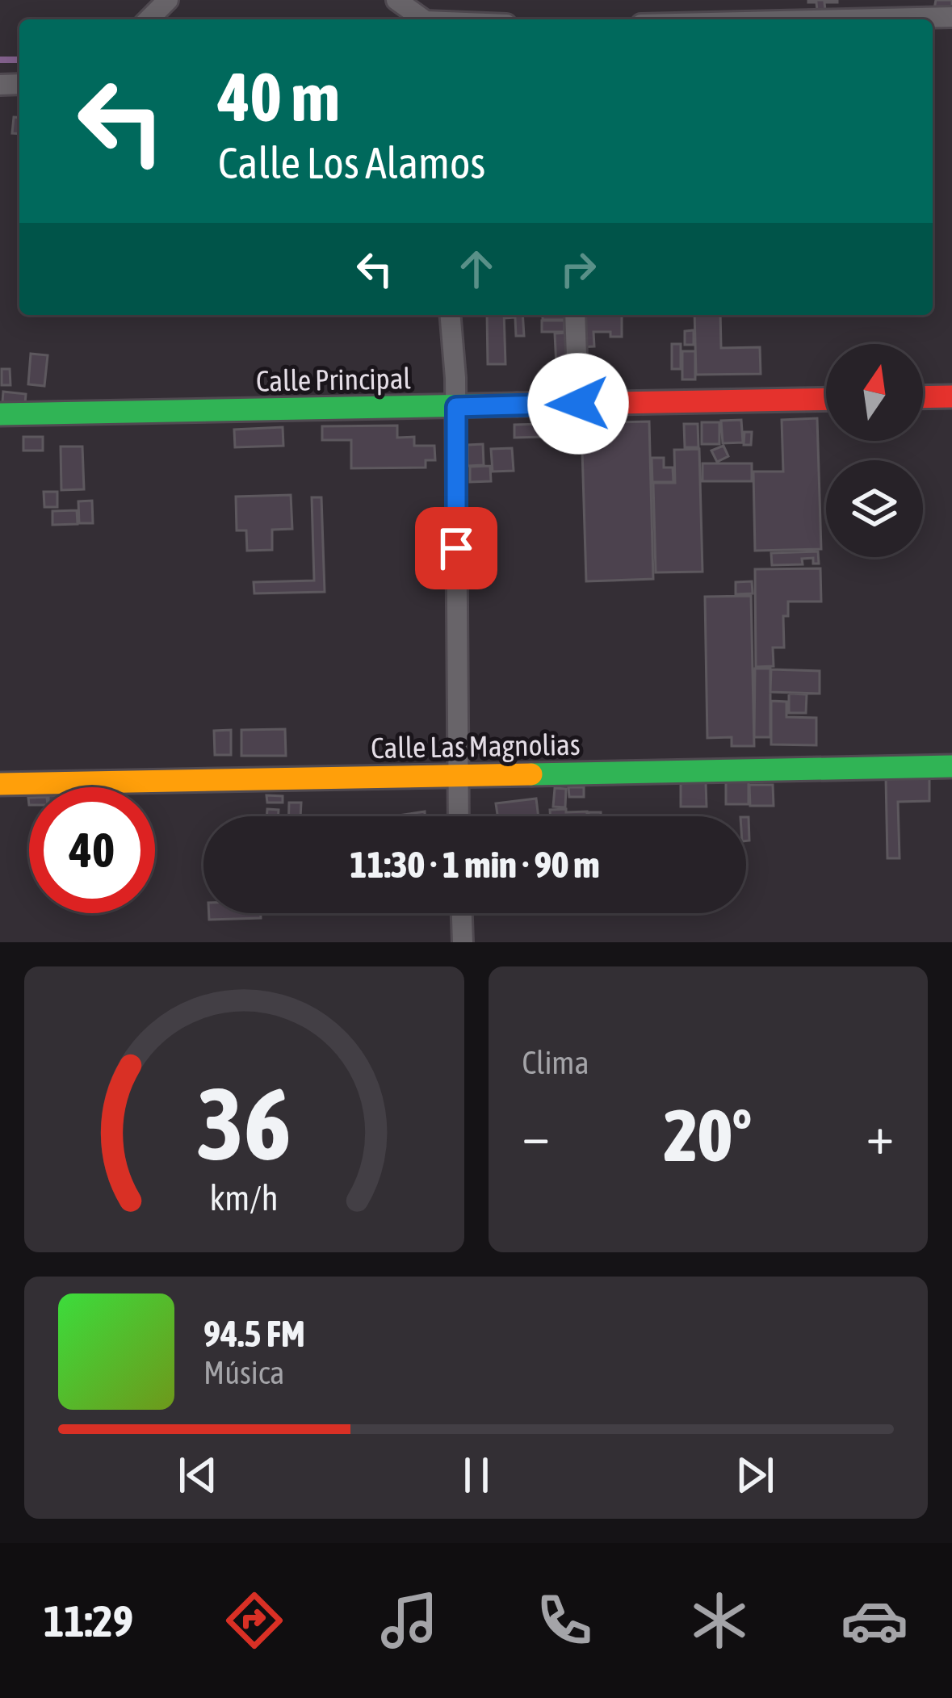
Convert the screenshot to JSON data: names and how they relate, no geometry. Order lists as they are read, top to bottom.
{
  "streets": {
    "street": ["Calle Principal", "Calle Las Magnolias"]
  },
  "north": "top",
  "page": {
    "turn": ["40 m", "Calle Los Alamos"],
    "limit": "40",
    "trip": "11:30 · 1 min · 90 m",
    "tile": "Clima",
    "heat": ["−", "20°", "+"],
    "song": ["94.5 FM", "Música"],
    "tabs": "11:29",
    "gauge": ["36", "km/h"]
  }
}
